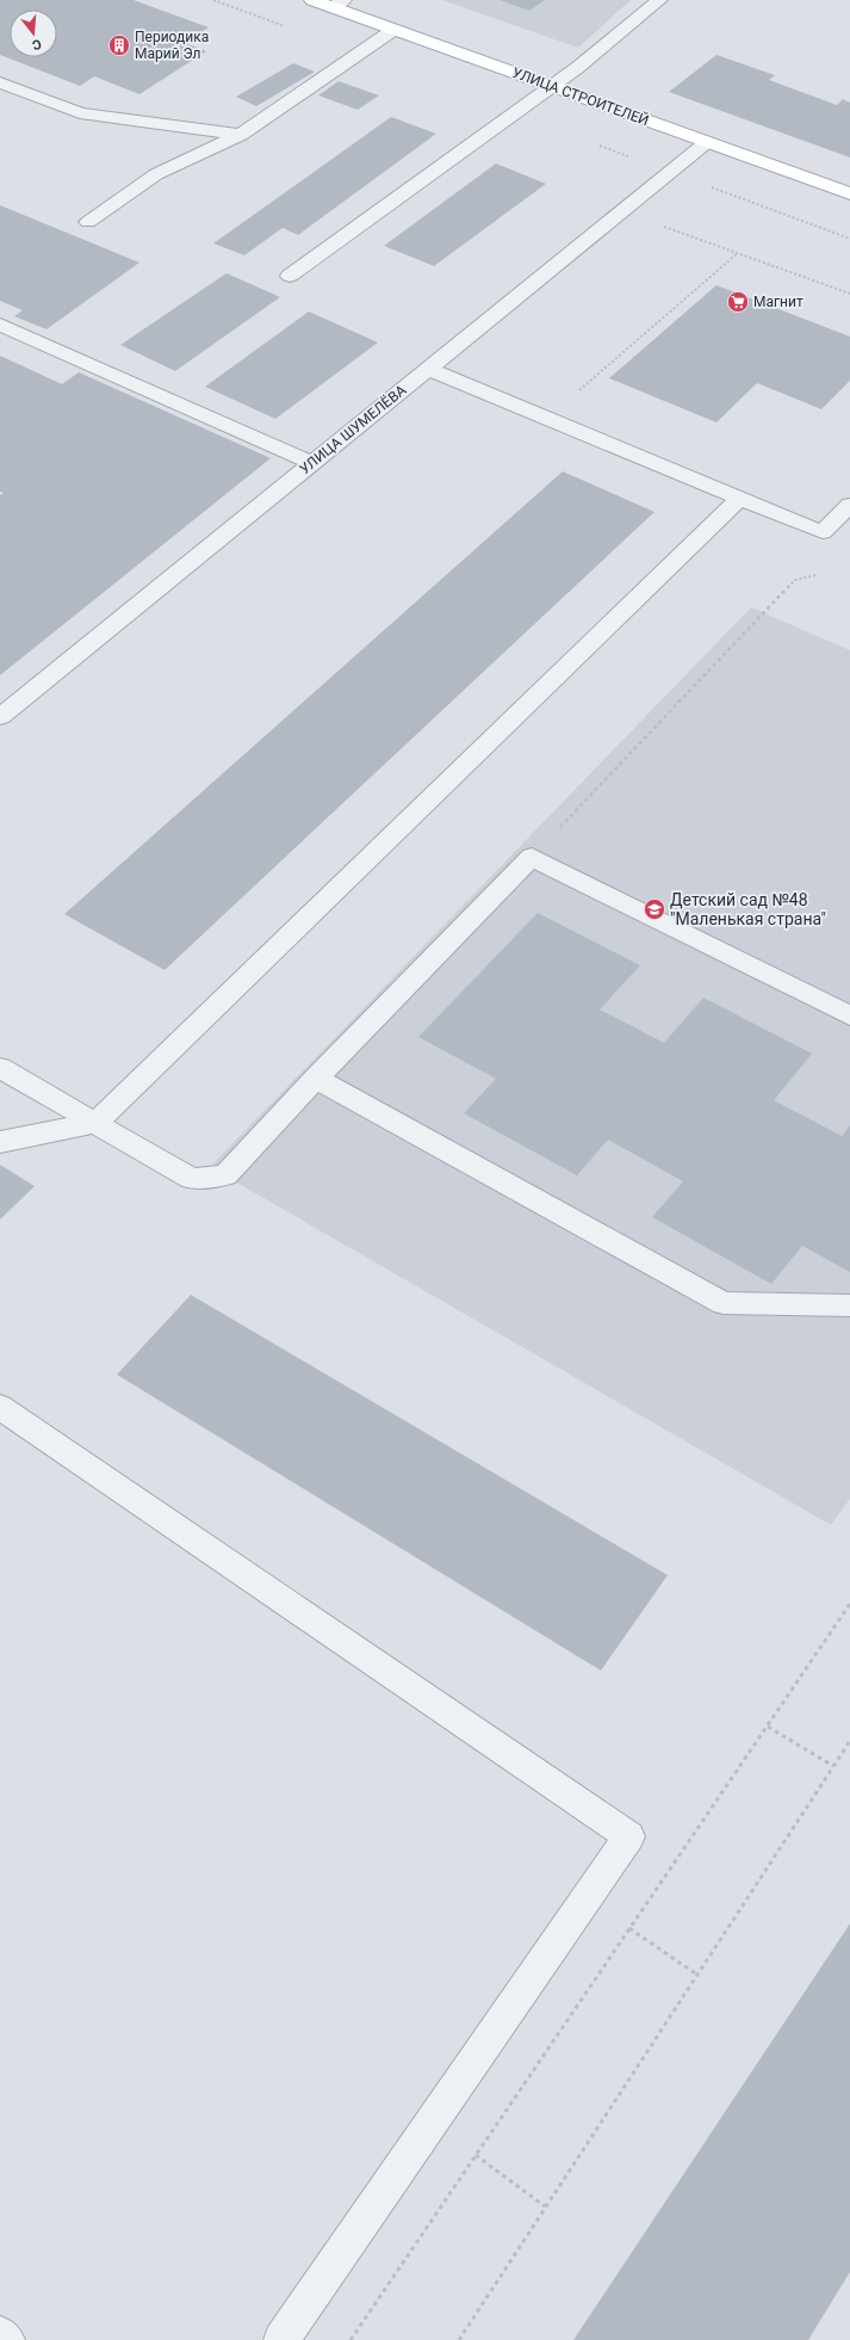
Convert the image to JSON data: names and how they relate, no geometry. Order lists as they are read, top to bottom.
{
  "streets": {
    "main road": ["УЛИЦА СТРОИТЕЛЕЙ"],
    "street": ["УЛИЦА ШУМЕЛЁВА"]
  },
  "crossings": [
    ["УЛИЦА СТРОИТЕЛЕЙ", "УЛИЦА ШУМЕЛЁВА"]
  ],
  "places": {
    "building": ["Периодика Марий Эл"],
    "supermarket": ["Магнит"],
    "school or university": ["Детский сад №48 \"Маленькая страна\""]
  },
  "north": "bottom"
}
